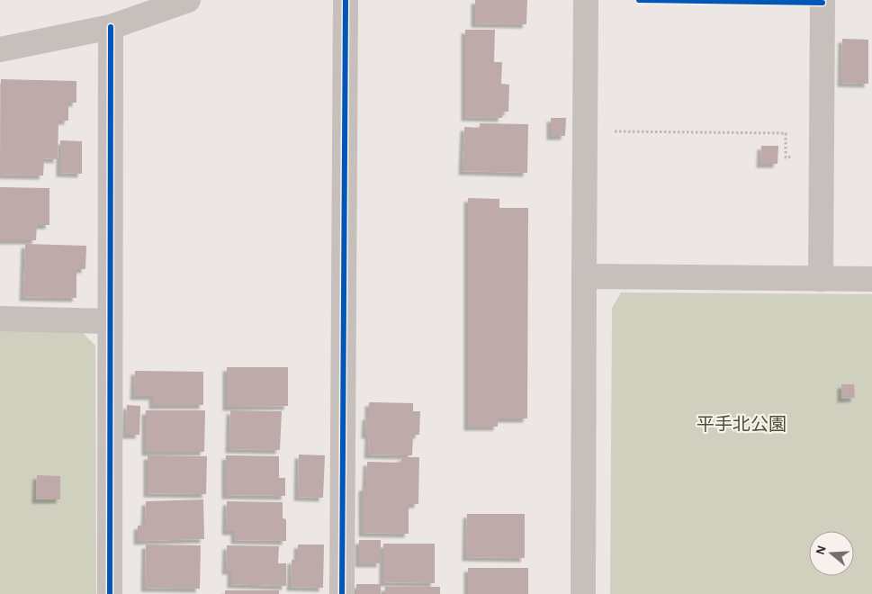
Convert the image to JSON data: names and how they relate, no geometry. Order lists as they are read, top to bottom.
{
  "parks": ["平手北公園"],
  "north": "left"
}
